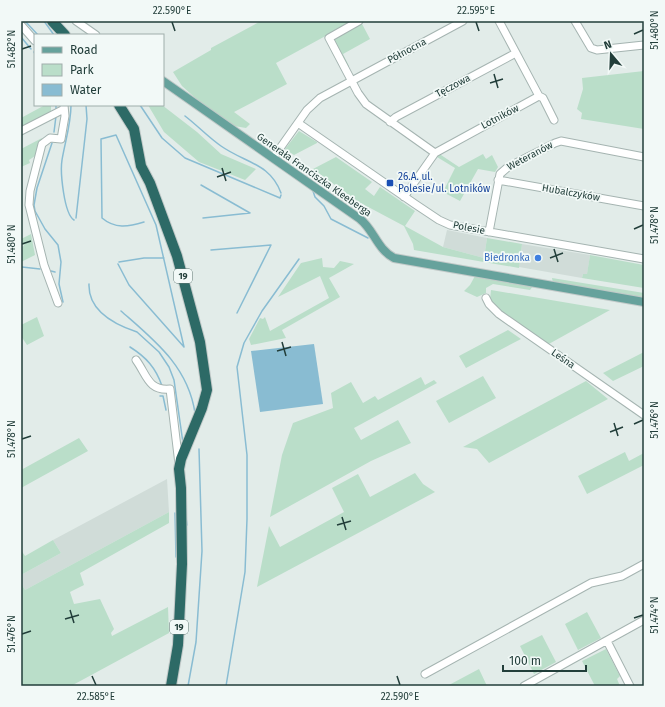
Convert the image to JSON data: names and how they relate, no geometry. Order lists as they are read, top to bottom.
{
  "streets": {
    "highway": ["19"],
    "main road": ["Generała Franciszka Kleeberga"],
    "street": [
      "Północna",
      "Tęczowa",
      "Lotników",
      "Weteranów",
      "Hubalczyków",
      "Polesie",
      "Leśna"
    ]
  },
  "crossings": [
    ["Północna", "Generała Franciszka Kleeberga"],
    ["Północna", "Polesie"],
    ["Lotników", "Polesie"],
    ["Weteranów", "Hubalczyków"],
    ["Weteranów", "Polesie"]
  ],
  "places": {
    "transit": ["26.A. ul. Polesie/ul. Lotników"],
    "other": ["Biedronka"]
  },
  "legend": ["Road", "Park", "Water"],
  "scale_bar": "100 m",
  "north": "top",
  "coordinates": [
    "22.590°E",
    "22.595°E",
    "51.480°N",
    "51.482°N",
    "51.478°N",
    "51.476°N",
    "51.474°N",
    "22.585°E"
  ]
}
